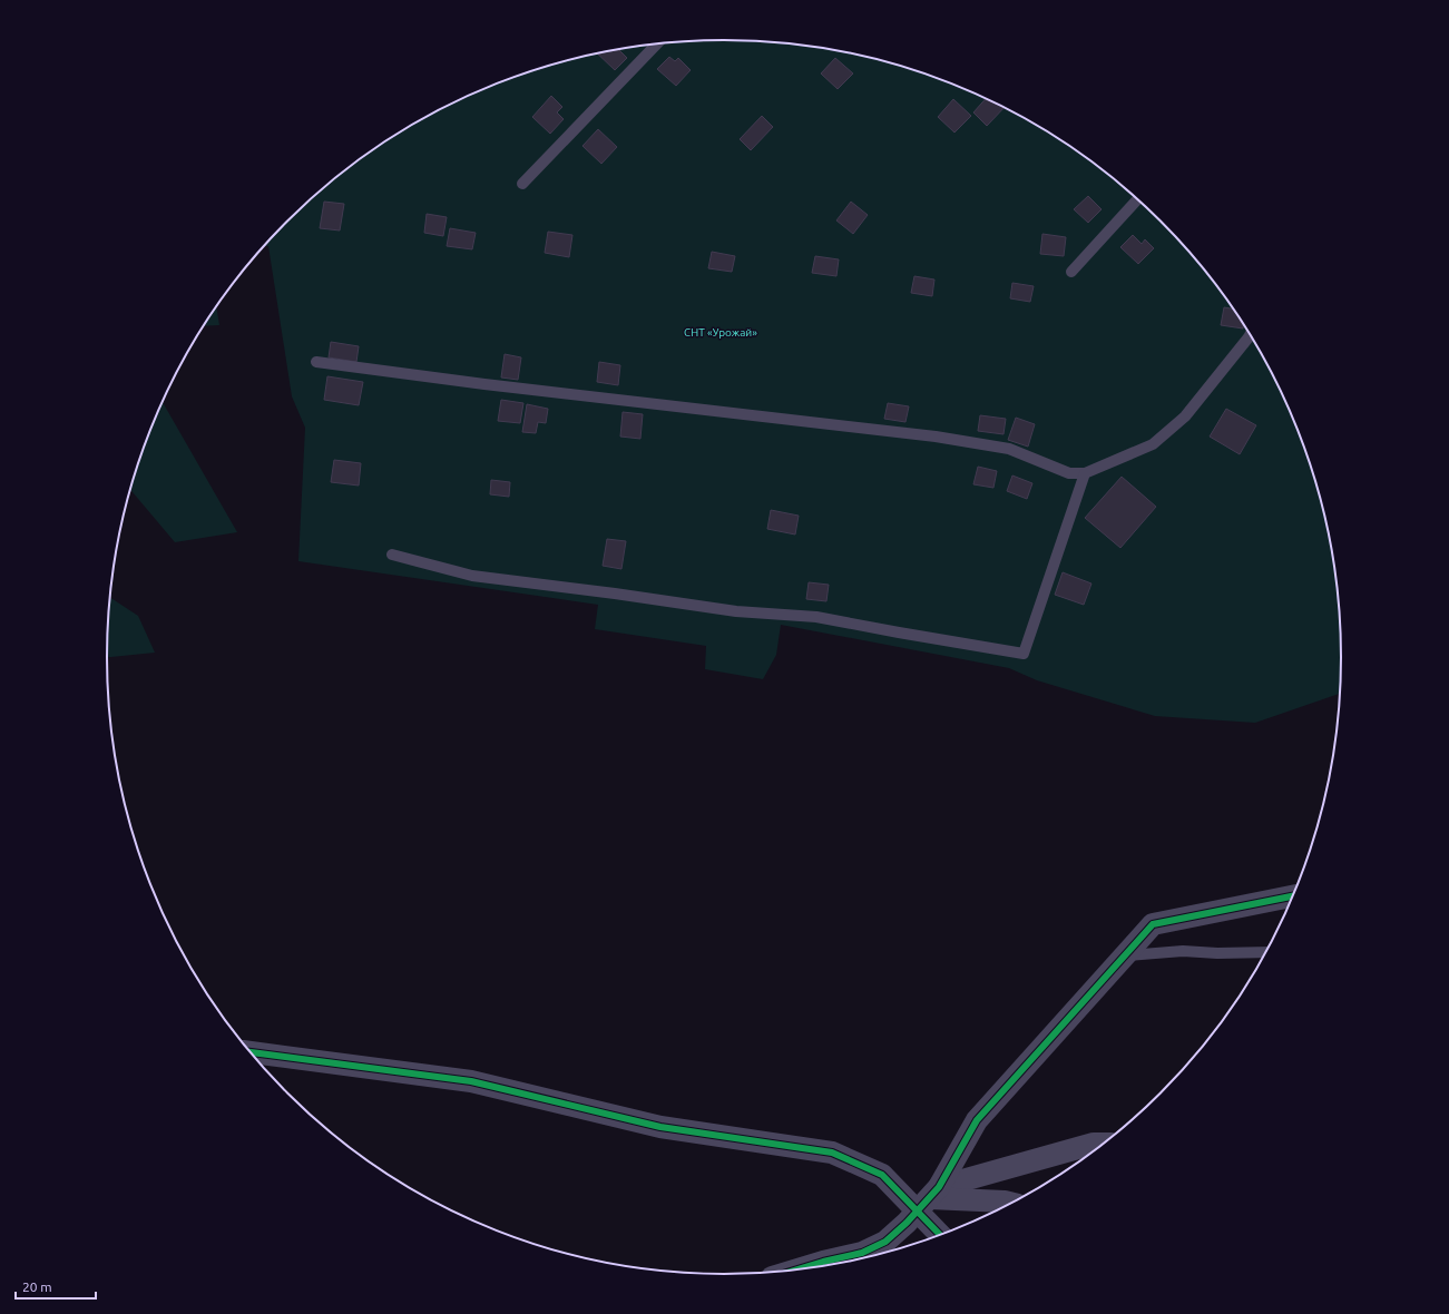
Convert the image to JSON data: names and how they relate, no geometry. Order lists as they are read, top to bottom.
{
  "parks": ["СНТ «Урожай»"],
  "scale_bar": "20 m"
}
